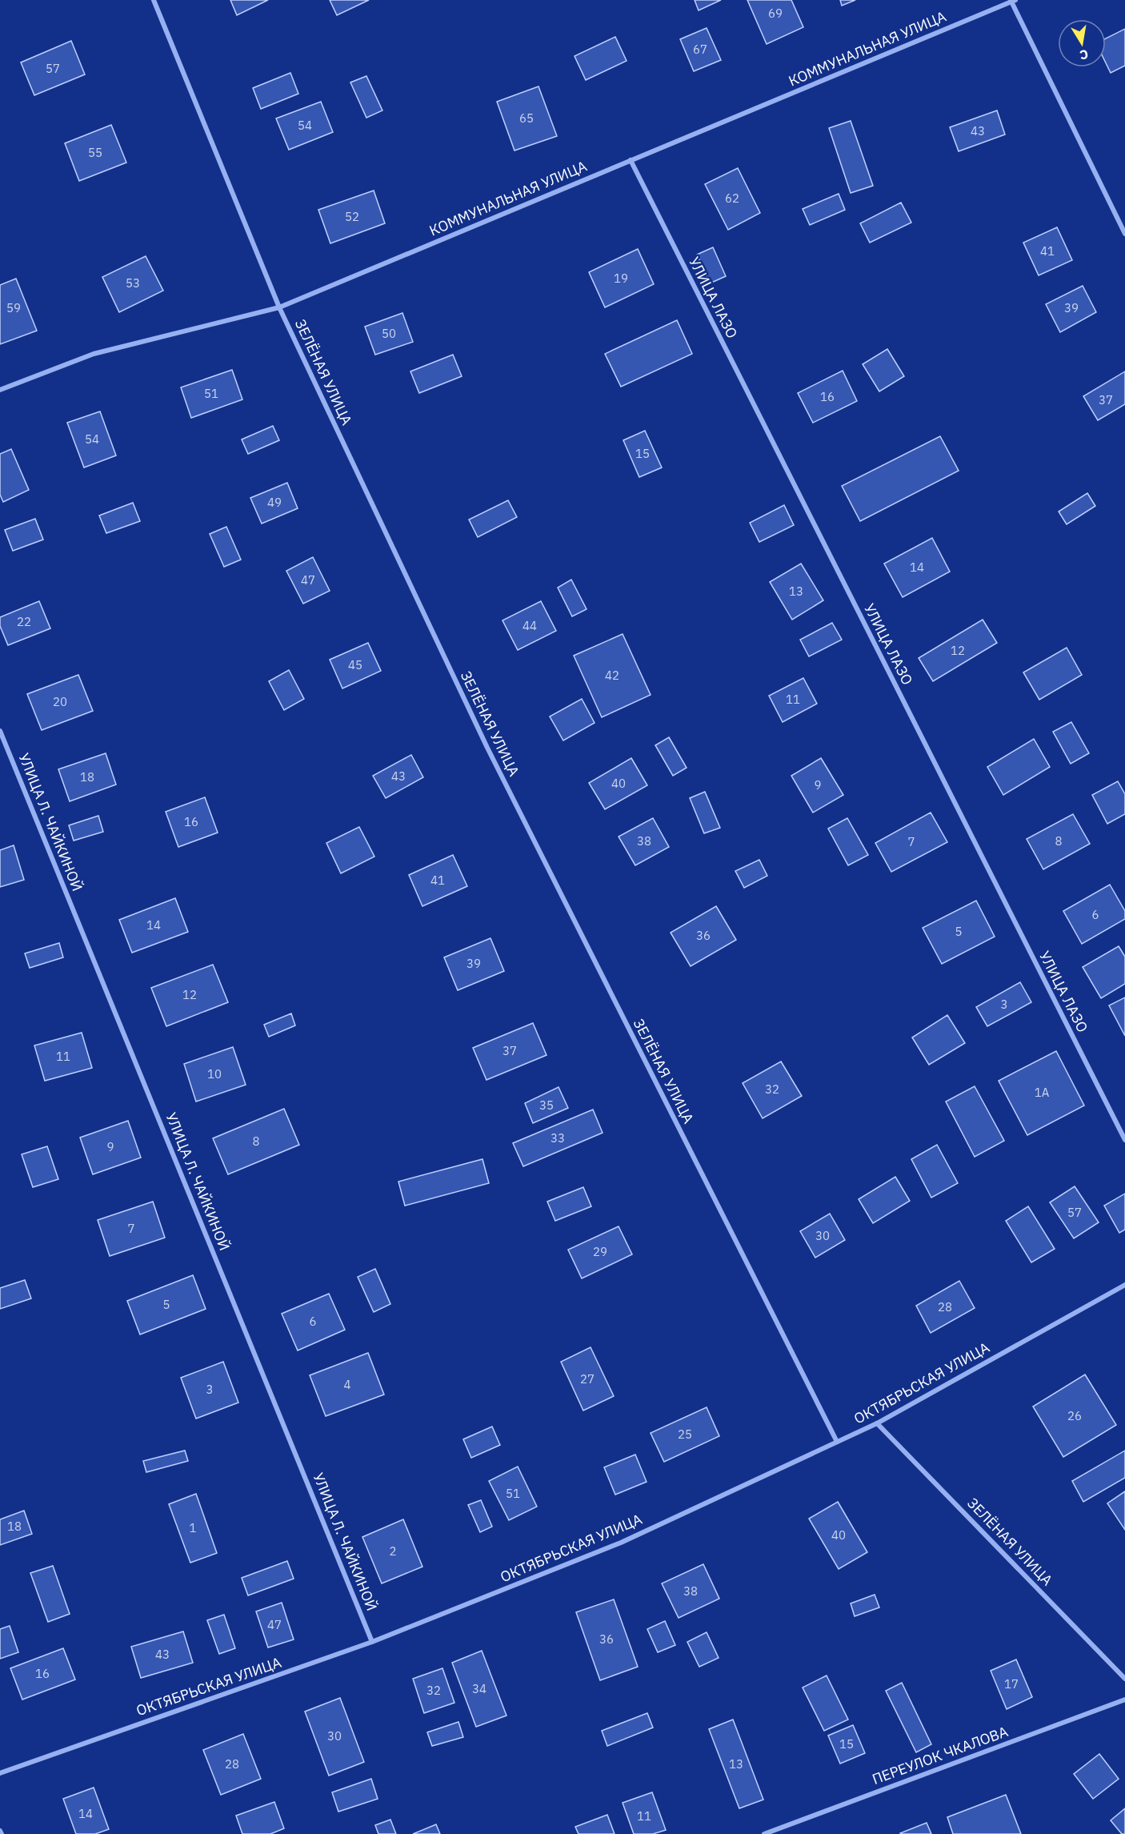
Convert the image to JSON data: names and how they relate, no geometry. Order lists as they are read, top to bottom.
{
  "streets": {
    "street": [
      "КОММУНАЛЬНАЯ УЛИЦА",
      "УЛИЦА ЛАЗО",
      "ЗЕЛЁНАЯ УЛИЦА",
      "УЛИЦА Л. ЧАЙКИНОЙ",
      "ОКТЯБРЬСКАЯ УЛИЦА",
      "ПЕРЕУЛОК ЧКАЛОВА"
    ]
  },
  "crossings": [
    ["КОММУНАЛЬНАЯ УЛИЦА", "УЛИЦА ЛАЗО"],
    ["КОММУНАЛЬНАЯ УЛИЦА", "ЗЕЛЁНАЯ УЛИЦА"],
    ["ЗЕЛЁНАЯ УЛИЦА", "ОКТЯБРЬСКАЯ УЛИЦА"],
    ["УЛИЦА Л. ЧАЙКИНОЙ", "ОКТЯБРЬСКАЯ УЛИЦА"]
  ],
  "house_numbers": [
    "69",
    "67",
    "57",
    "65",
    "54",
    "43",
    "55",
    "62",
    "52",
    "41",
    "19",
    "53",
    "59",
    "39",
    "50",
    "51",
    "16",
    "37",
    "54",
    "15",
    "49",
    "14",
    "47",
    "13",
    "22",
    "44",
    "12",
    "45",
    "42",
    "11",
    "20",
    "43",
    "18",
    "40",
    "9",
    "16",
    "38",
    "8",
    "7",
    "41",
    "6",
    "14",
    "5",
    "36",
    "39",
    "12",
    "3",
    "37",
    "11",
    "10",
    "32",
    "1А",
    "35",
    "33",
    "8",
    "9",
    "57",
    "7",
    "30",
    "29",
    "5",
    "28",
    "6",
    "27",
    "4",
    "3",
    "26",
    "25",
    "51",
    "18",
    "1",
    "40",
    "2",
    "38",
    "47",
    "36",
    "43",
    "16",
    "17",
    "34",
    "32",
    "30",
    "15",
    "28",
    "13",
    "14",
    "11"
  ],
  "north": "bottom"
}
